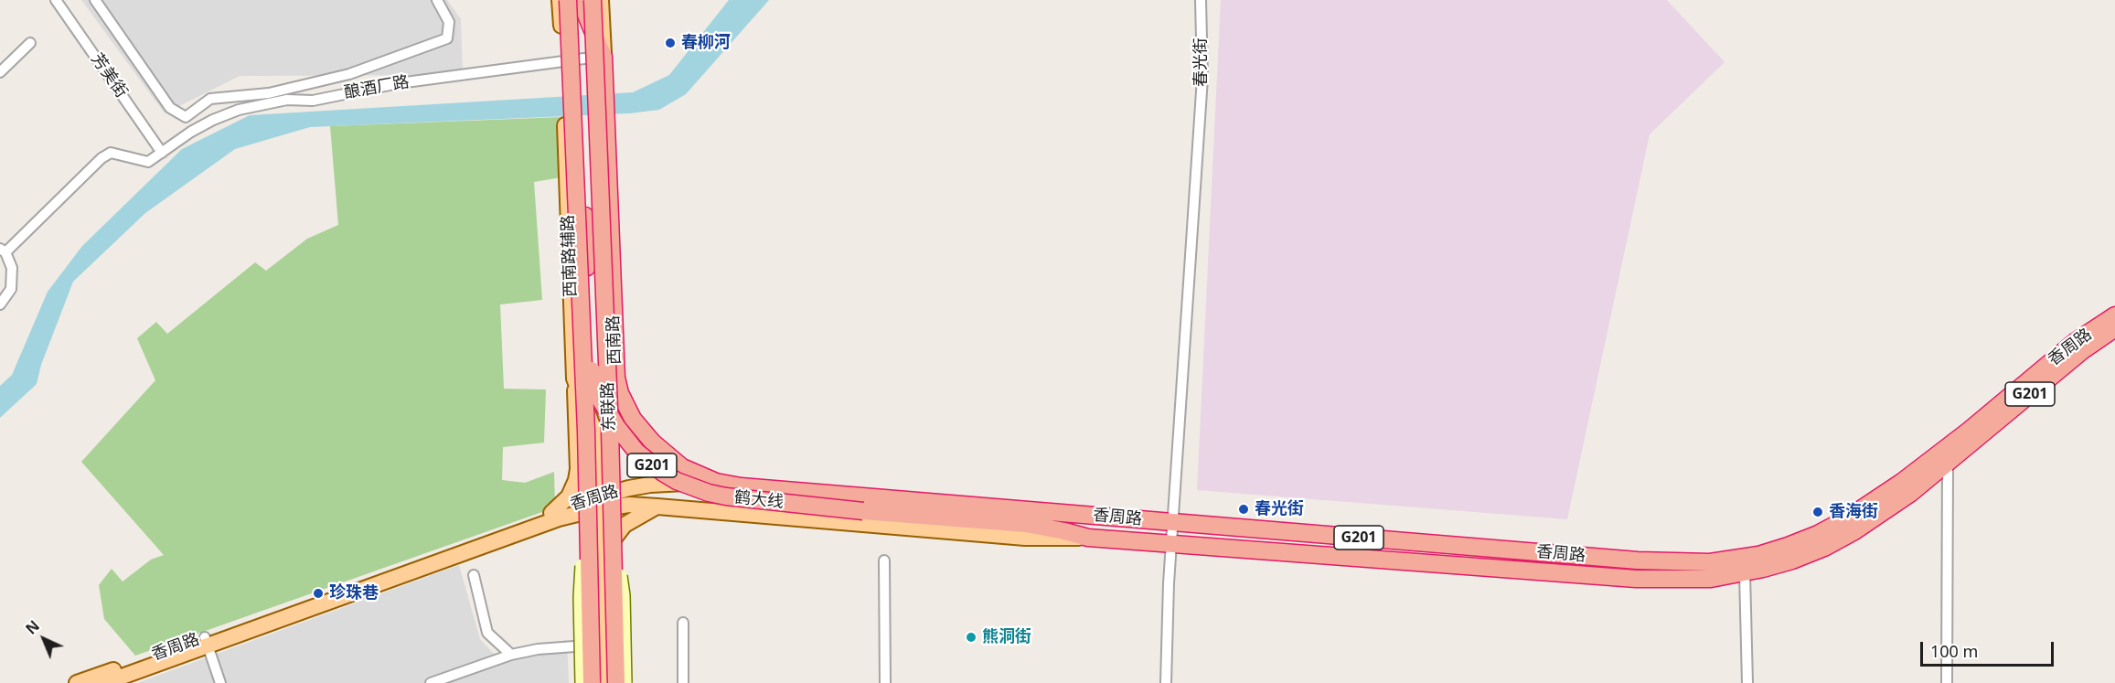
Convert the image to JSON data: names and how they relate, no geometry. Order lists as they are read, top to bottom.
{
  "streets": {
    "highway": [
      "西南路",
      "香周路",
      "G201",
      "东联路",
      "鹤大线"
    ],
    "main road": ["西南路辅路"],
    "street": ["春光街", "芳美街", "酿酒厂路"]
  },
  "crossings": [
    ["春光街", "香周路"],
    ["芳美街", "酿酒厂路"],
    ["酿酒厂路", "西南路"],
    ["酿酒厂路", "G201"],
    ["西南路辅路", "西南路"],
    ["西南路辅路", "香周路"],
    ["西南路辅路", "G201"],
    ["西南路辅路", "东联路"],
    ["西南路辅路", "鹤大线"],
    ["西南路", "鹤大线"],
    ["香周路", "东联路"],
    ["香周路", "鹤大线"],
    ["G201", "鹤大线"]
  ],
  "places": [
    "春柳河",
    "春光街",
    "香海街",
    "珍珠巷",
    "熊洞街"
  ],
  "scale_bar": "100 m",
  "north": "top left"
}
